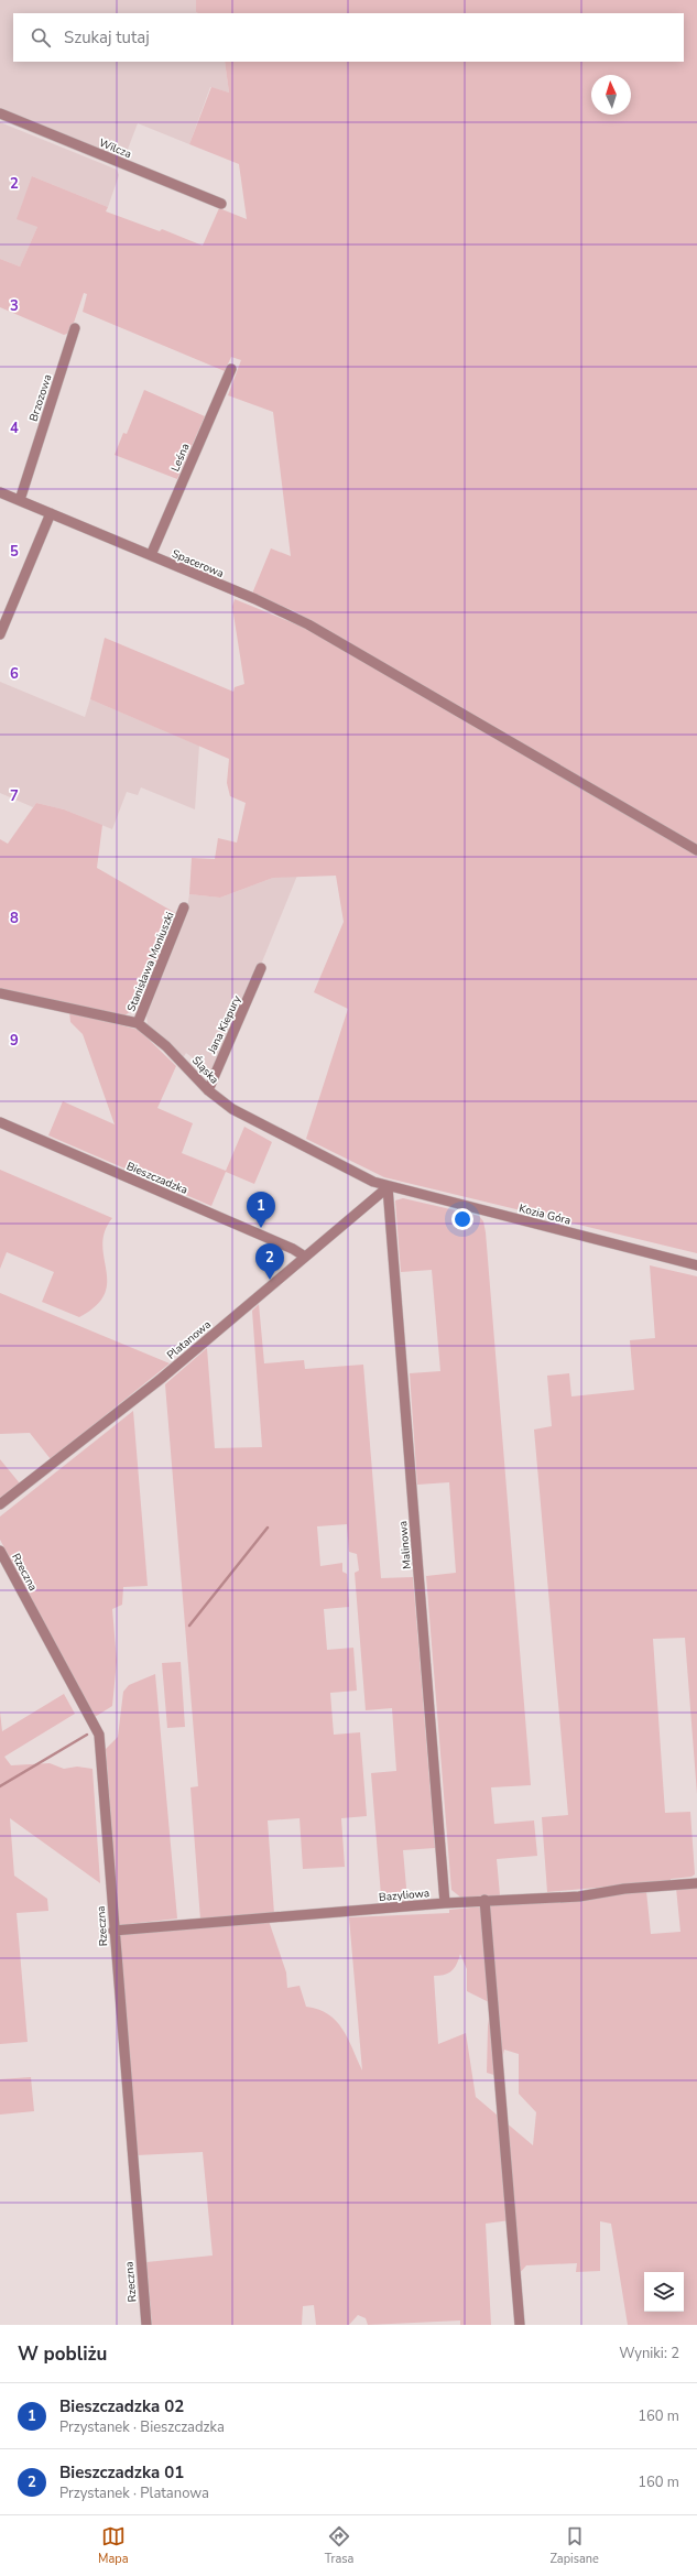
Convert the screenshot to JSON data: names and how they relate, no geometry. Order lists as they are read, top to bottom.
{
  "streets": {
    "street": [
      "Wilcza",
      "Brzozowa",
      "Leśna",
      "Spacerowa",
      "Stanisława Moniuszki",
      "Jana Kiepury",
      "Śląska",
      "Bieszczadzka",
      "Kozia Góra",
      "Platanowa",
      "Malinowa",
      "Rzeczna",
      "Bazyliowa"
    ]
  },
  "crossings": [
    ["Brzozowa", "Spacerowa"],
    ["Leśna", "Spacerowa"],
    ["Stanisława Moniuszki", "Śląska"],
    ["Jana Kiepury", "Śląska"],
    ["Śląska", "Kozia Góra"],
    ["Śląska", "Platanowa"],
    ["Śląska", "Malinowa"],
    ["Bieszczadzka", "Platanowa"],
    ["Kozia Góra", "Platanowa"],
    ["Kozia Góra", "Malinowa"],
    ["Platanowa", "Malinowa"],
    ["Malinowa", "Bazyliowa"],
    ["Rzeczna", "Bazyliowa"]
  ],
  "north": "top",
  "page": {
    "search": "Szukaj tutaj",
    "pins": ["1", "2"],
    "heading": ["W pobliżu", "Wyniki: 2"],
    "list": [
      {
        "mark": "1",
        "name": "Bieszczadzka 02",
        "note": "Przystanek · Bieszczadzka",
        "value": "160 m"
      },
      {
        "mark": "2",
        "name": "Bieszczadzka 01",
        "note": "Przystanek · Platanowa",
        "value": "160 m"
      }
    ],
    "nav": ["Mapa", "Trasa", "Zapisane"]
  },
  "grid": {
    "rows": [
      "2",
      "3",
      "4",
      "5",
      "6",
      "7",
      "8",
      "9"
    ]
  }
}
